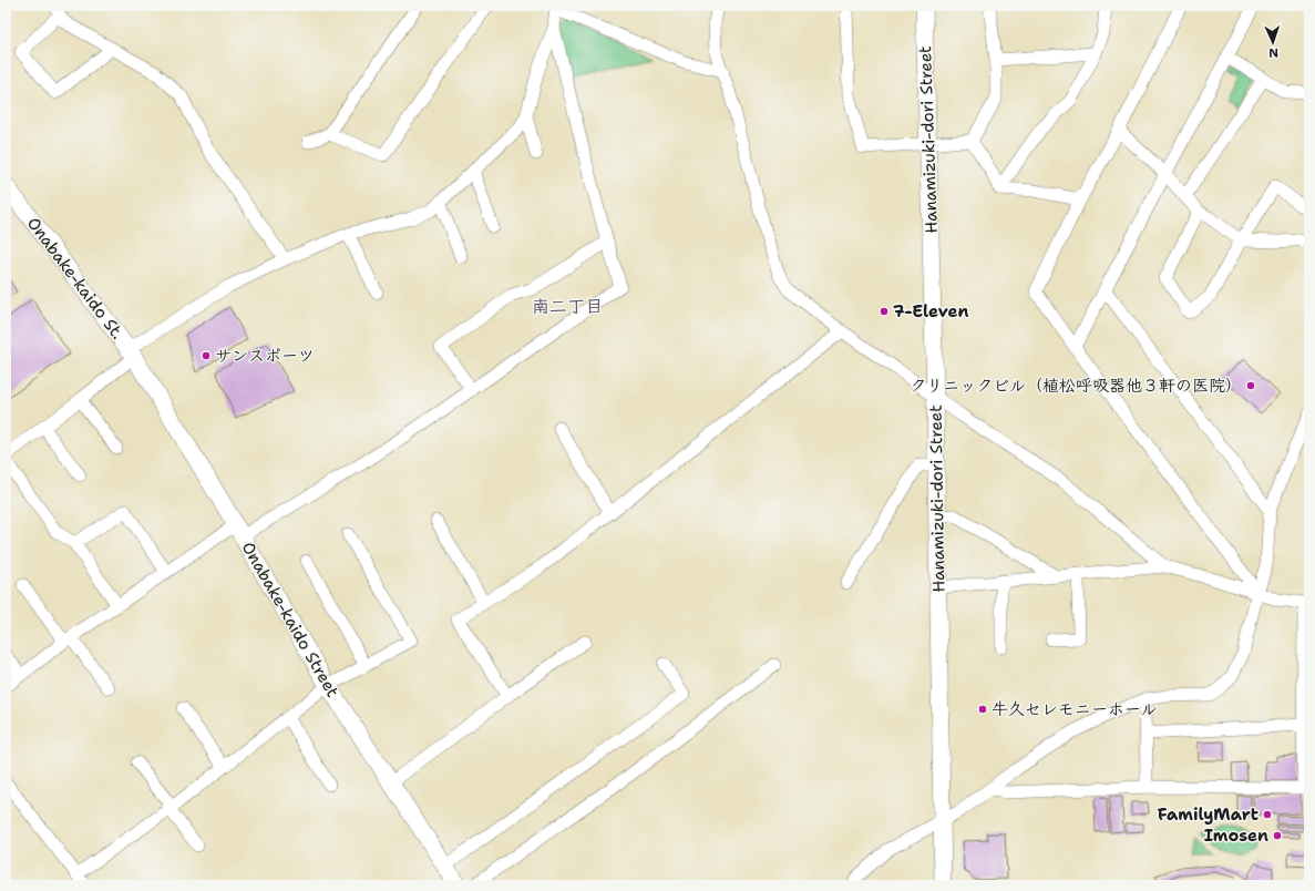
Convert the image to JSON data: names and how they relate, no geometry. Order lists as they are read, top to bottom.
{
  "streets": {
    "street": ["Hanamizuki-dori Street", "Onabake-kaido St.", "Onabake-kaido Street"]
  },
  "crossings": [
    ["Onabake-kaido St.", "Onabake-kaido Street"]
  ],
  "districts": ["南二丁目"],
  "places": [
    "7-Eleven",
    "サンスポーツ",
    "クリニックビル（植松呼吸器他３軒の医院）",
    "牛久セレモニーホール",
    "FamilyMart",
    "Imosen"
  ],
  "north": "bottom"
}
